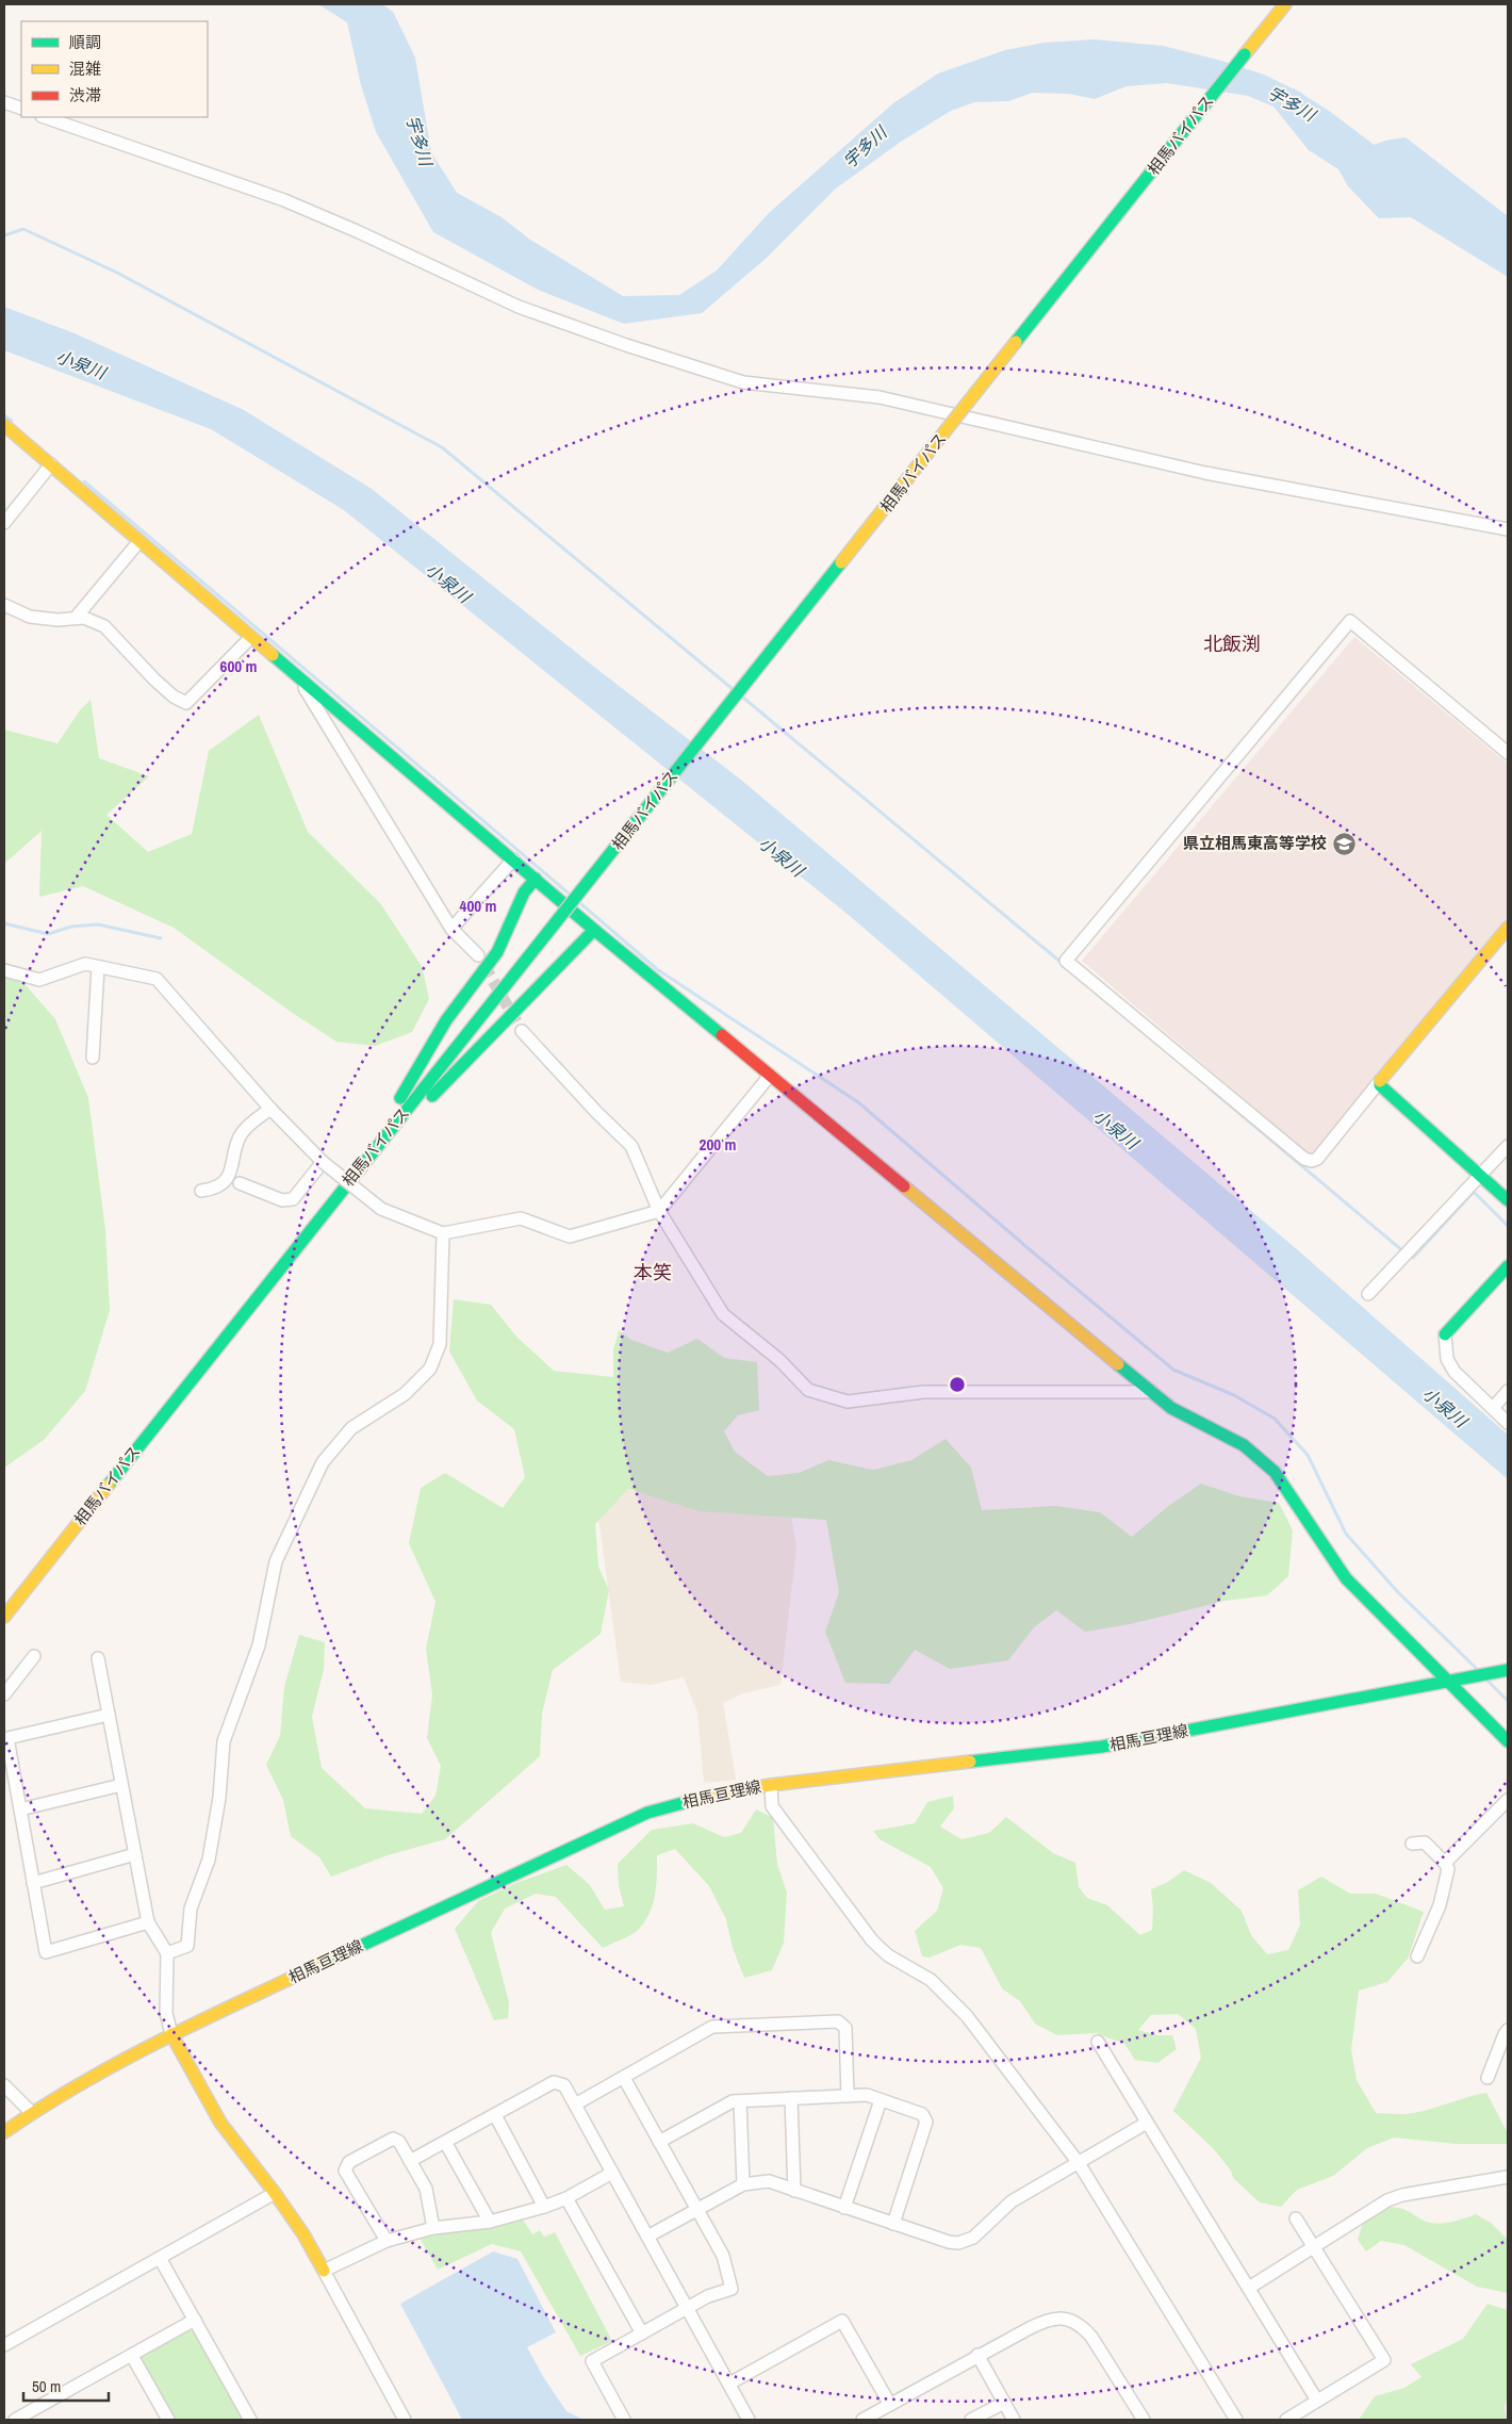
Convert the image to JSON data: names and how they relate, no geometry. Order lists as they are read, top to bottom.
{
  "streets": {
    "main road": ["相馬バイパス", "相馬亘理線"]
  },
  "districts": ["北飯渕", "本笑"],
  "water": ["宇多川", "小泉川"],
  "places": {
    "school or university": ["県立相馬東高等学校"]
  },
  "legend": ["順調", "混雑", "渋滞"],
  "scale_bar": "50 m",
  "rings": ["600 m", "400 m", "200 m"]
}
